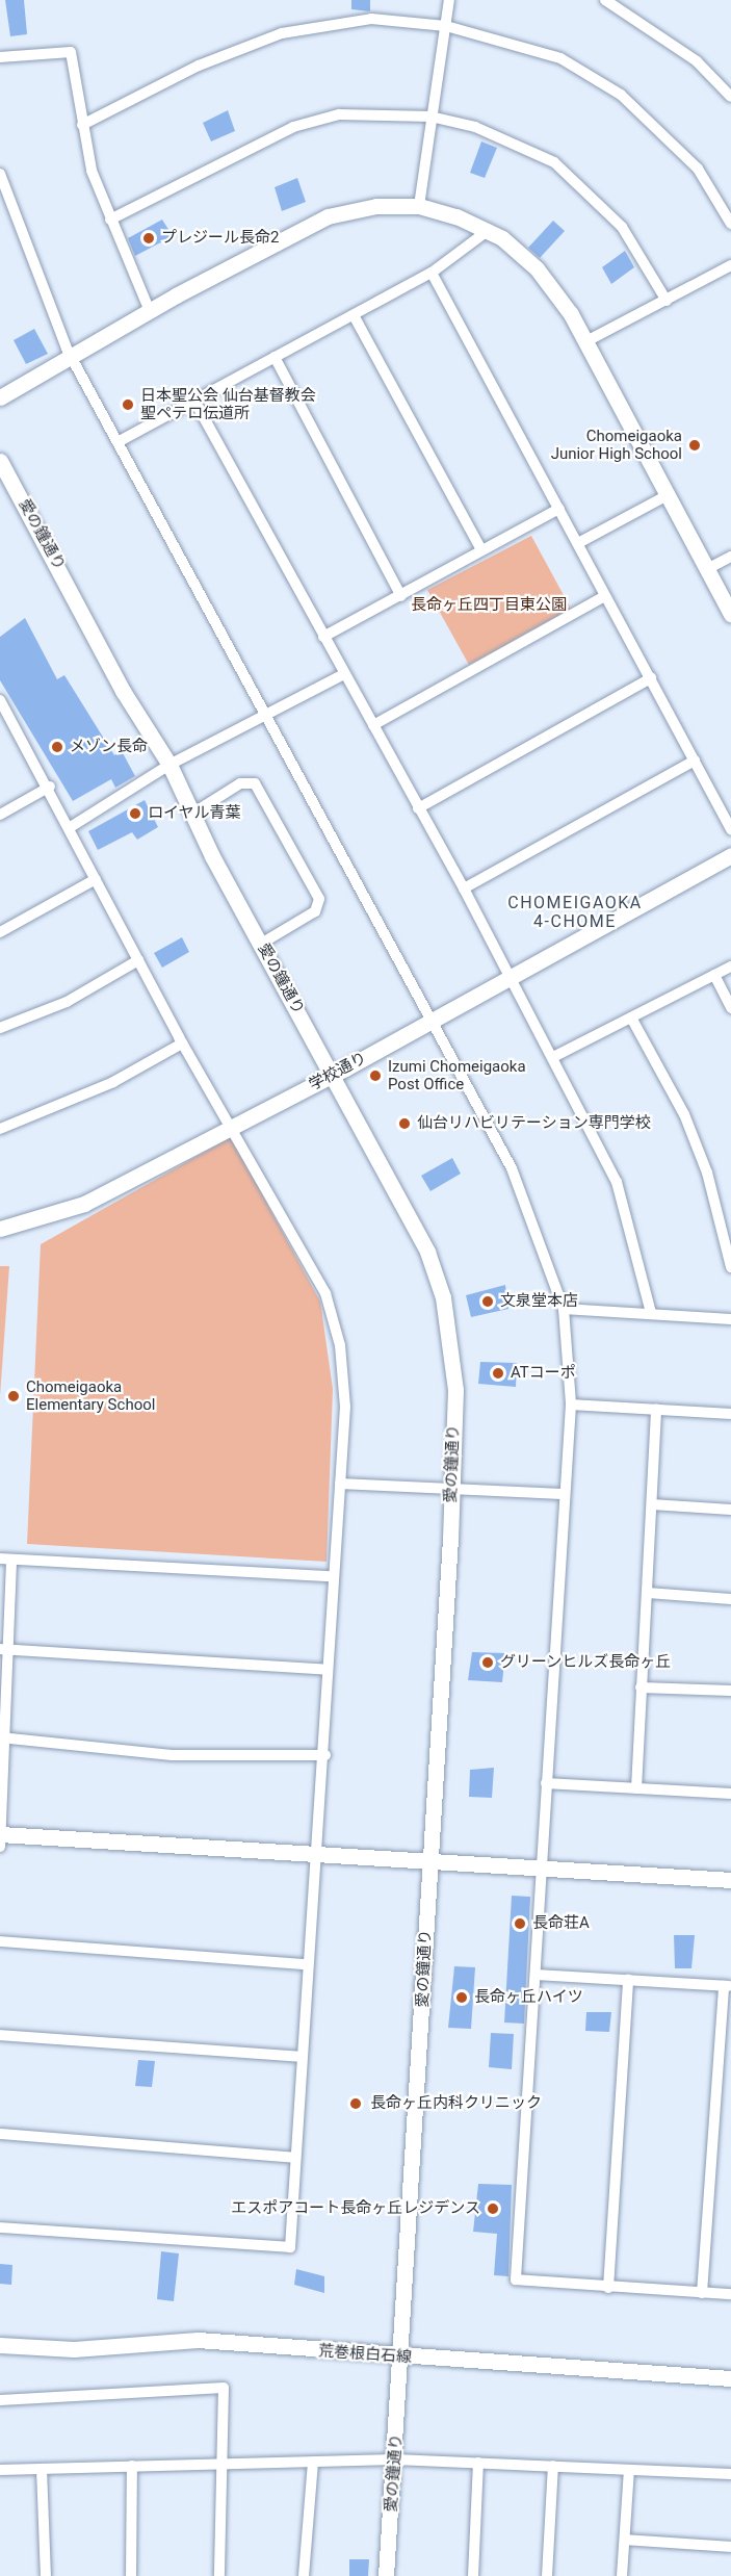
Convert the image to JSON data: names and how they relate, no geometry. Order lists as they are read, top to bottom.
{
  "streets": {
    "street": ["愛の鐘通り", "学校通り", "荒巻根白石線"]
  },
  "crossings": [
    ["愛の鐘通り", "学校通り"],
    ["愛の鐘通り", "荒巻根白石線"]
  ],
  "districts": ["CHOMEIGAOKA 4-CHOME"],
  "parks": ["長命ヶ丘四丁目東公園"],
  "places": [
    "プレジール長命2",
    "日本聖公会 仙台基督教会 聖ペテロ伝道所",
    "Chomeigaoka Junior High School",
    "メゾン長命",
    "ロイヤル青葉",
    "Izumi Chomeigaoka Post Office",
    "仙台リハビリテーション専門学校",
    "文泉堂本店",
    "ATコーポ",
    "Chomeigaoka Elementary School",
    "グリーンヒルズ長命ヶ丘",
    "長命荘A",
    "長命ヶ丘ハイツ",
    "長命ヶ丘内科クリニック",
    "エスポアコート長命ヶ丘レジデンス"
  ]
}
